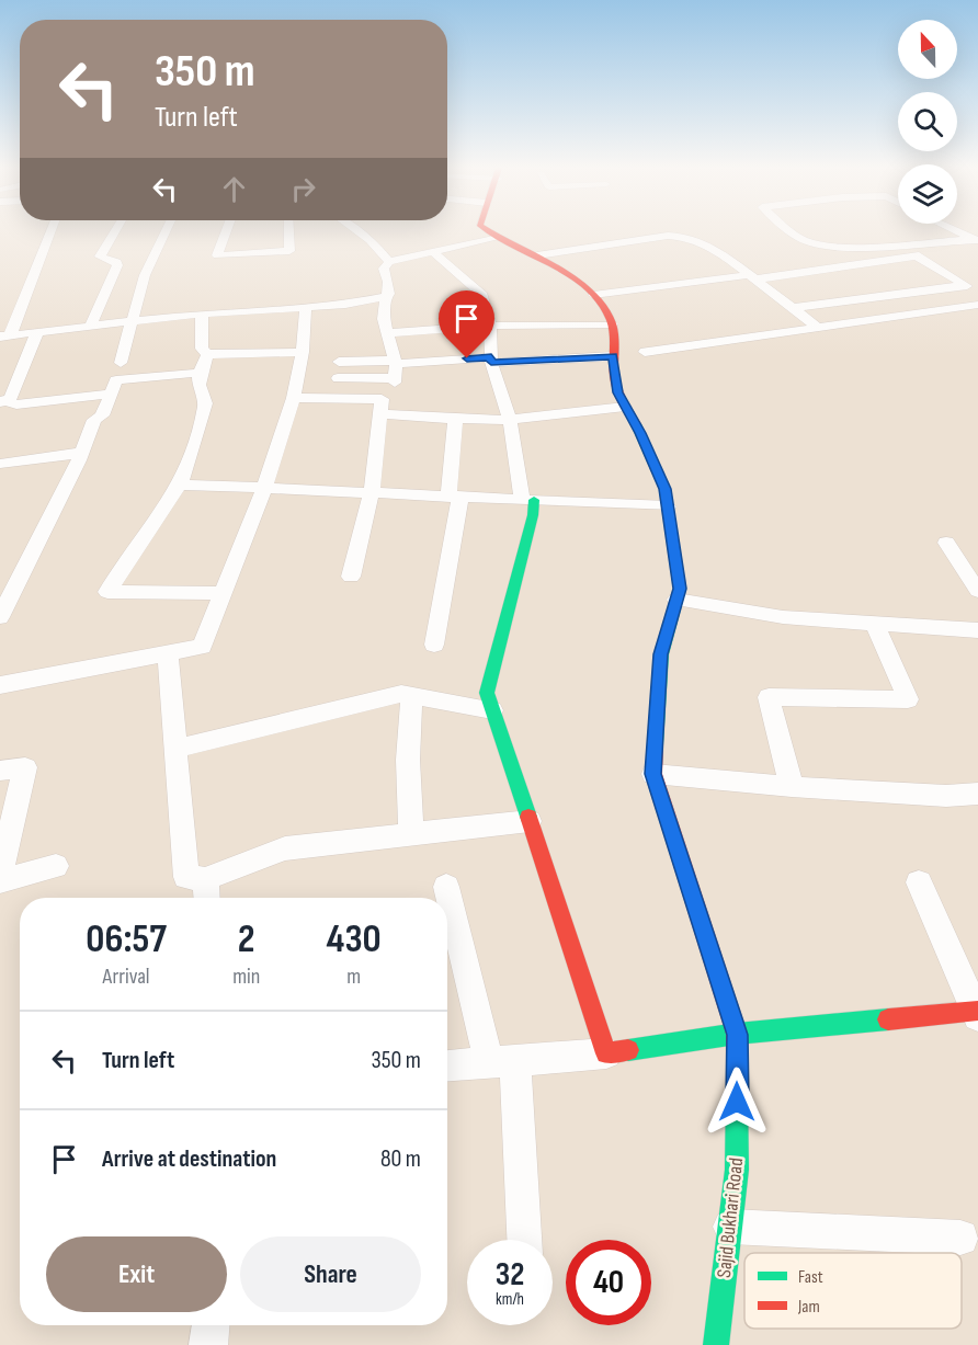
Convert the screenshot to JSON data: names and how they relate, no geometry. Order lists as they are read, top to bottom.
{
  "streets": {
    "street": ["Sajid Bukhari Road"]
  },
  "legend": ["Fast", "Jam"],
  "north": "top",
  "page": {
    "turn": ["350 m", "Turn left"],
    "eta": [
      "06:57",
      "Arrival",
      "2",
      "min",
      "430",
      "m"
    ],
    "list": [
      {
        "name": "Turn left",
        "value": "350 m"
      },
      {
        "name": "Arrive at destination",
        "value": "80 m"
      }
    ],
    "buttons": ["Exit", "Share"],
    "speed": "32 km/h",
    "limit": "40"
  }
}
